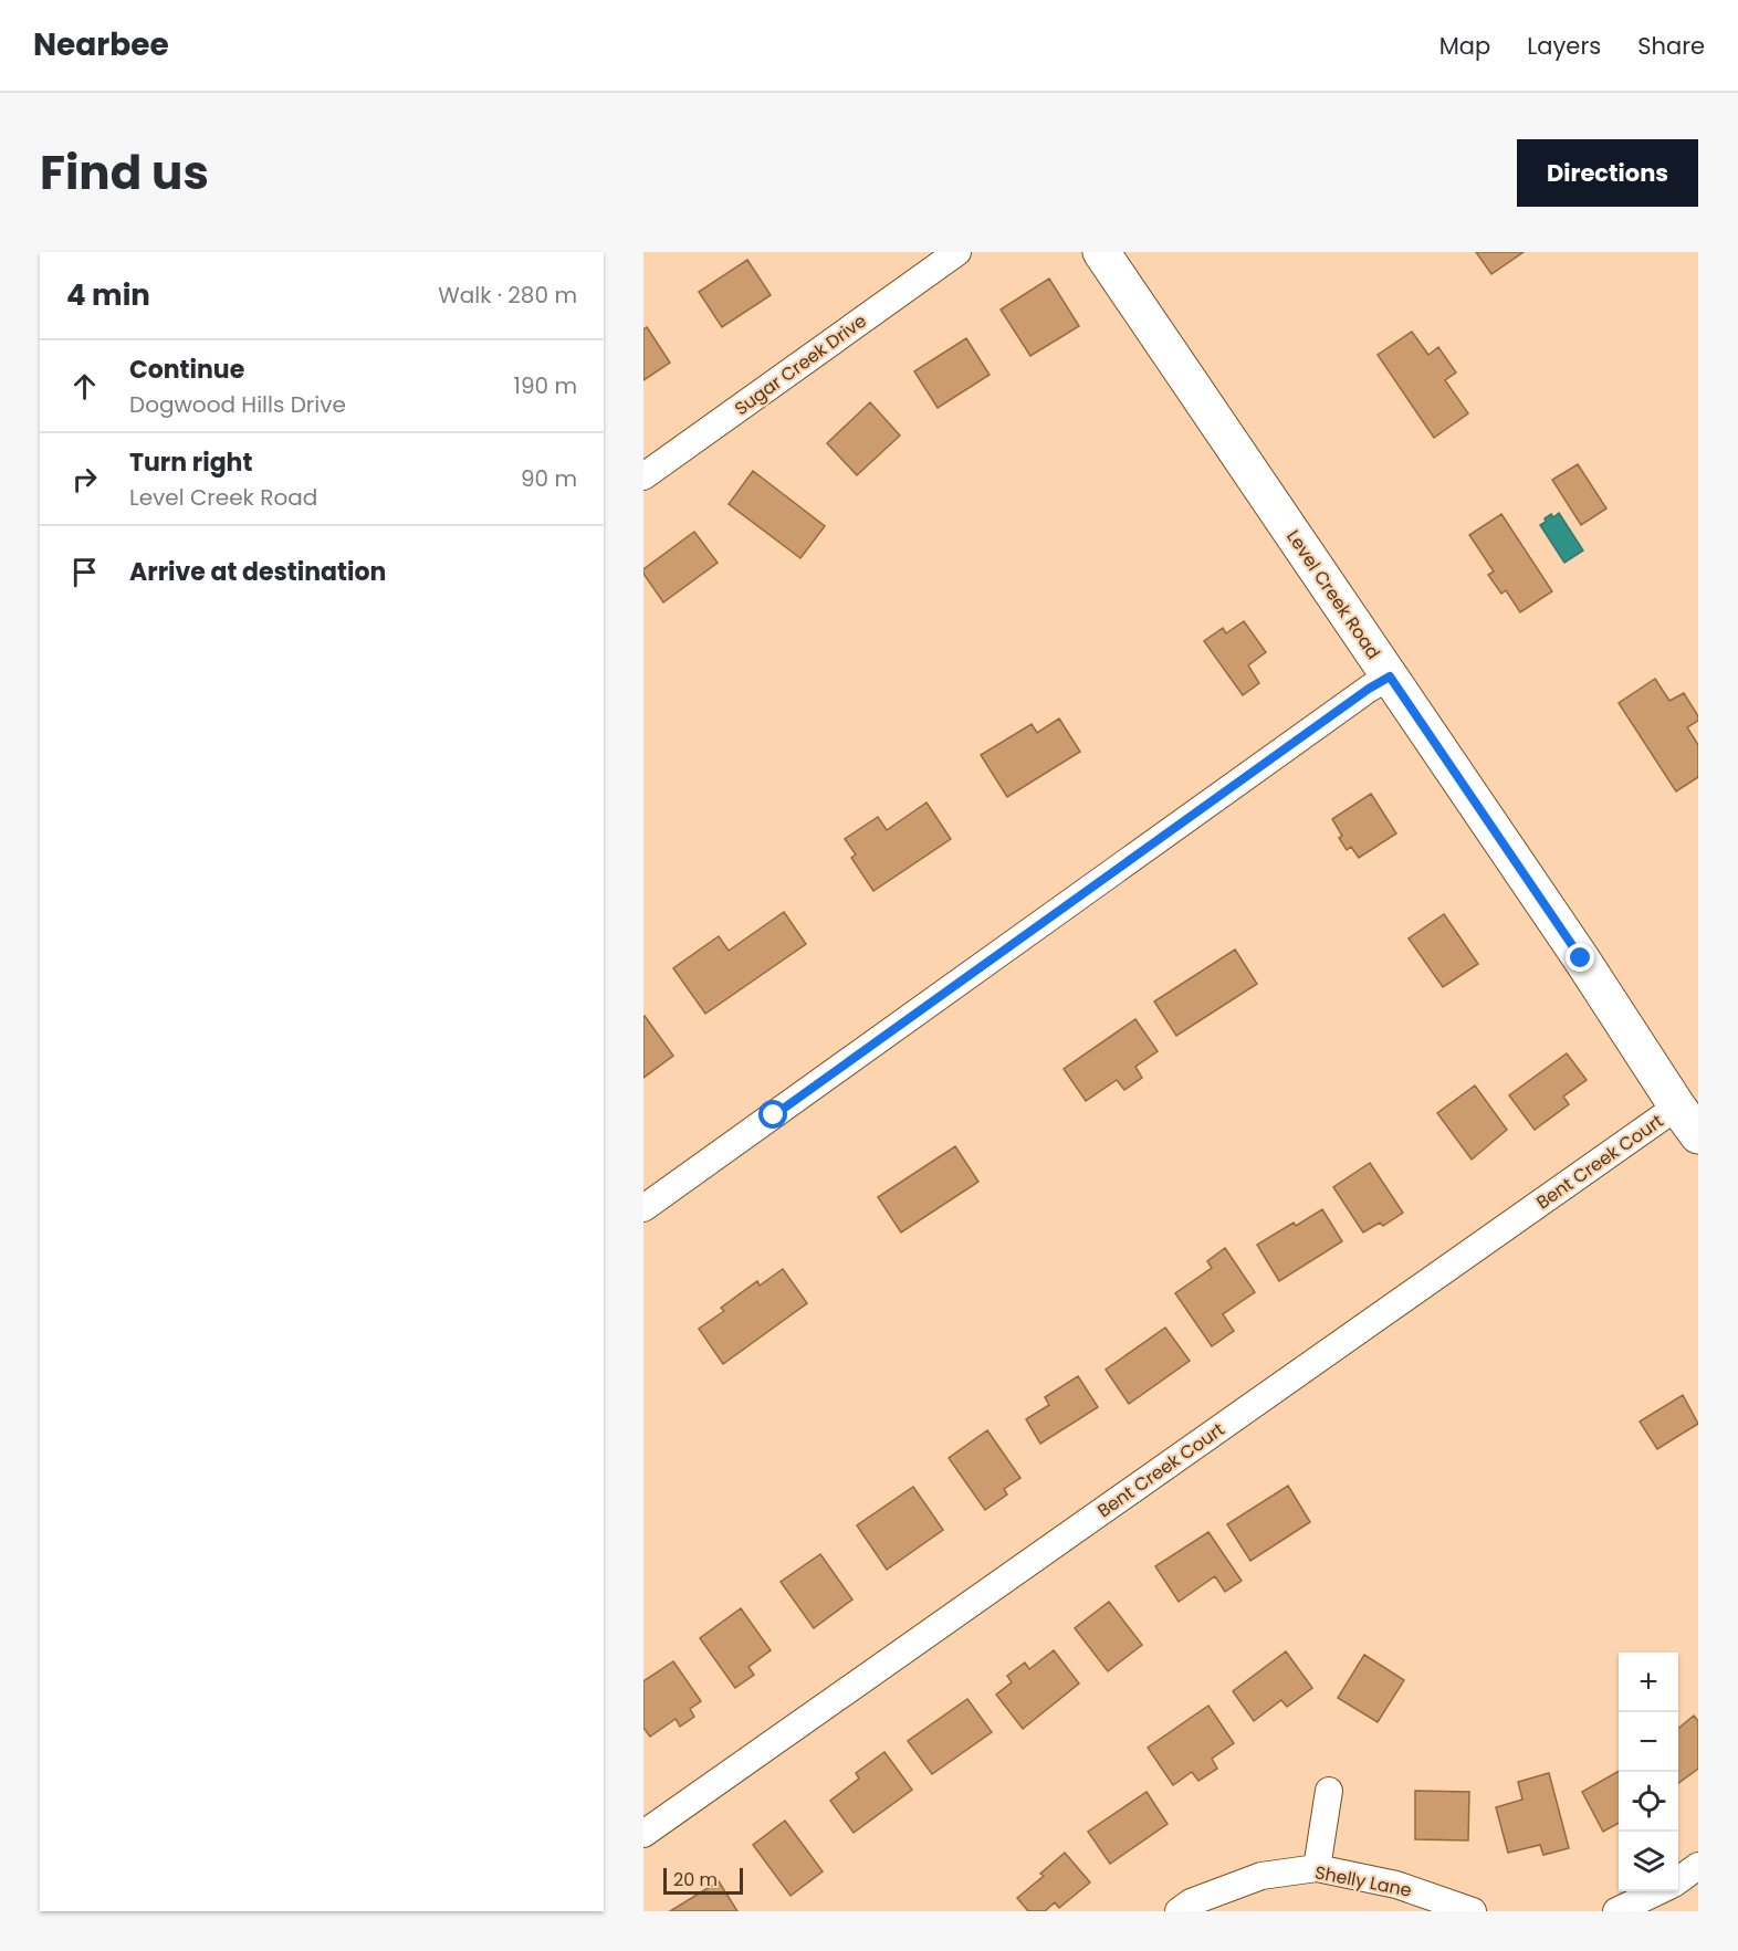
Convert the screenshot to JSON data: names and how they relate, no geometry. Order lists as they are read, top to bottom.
{
  "streets": {
    "street": [
      "Sugar Creek Drive",
      "Level Creek Road",
      "Bent Creek Court",
      "Shelly Lane"
    ]
  },
  "crossings": [
    ["Level Creek Road", "Bent Creek Court"]
  ],
  "scale_bar": "20 m",
  "page": {
    "header": "Nearbee",
    "nav": ["Map", "Layers", "Share"],
    "title": "Find us",
    "buttons": "Directions",
    "heading": ["4 min", "Walk · 280 m"],
    "list": [
      ["Continue", "Dogwood Hills Drive", "190 m"],
      ["Turn right", "Level Creek Road", "90 m"],
      "Arrive at destination"
    ],
    "map_buttons": ["+", "−"],
    "scale": "20 m"
  }
}
